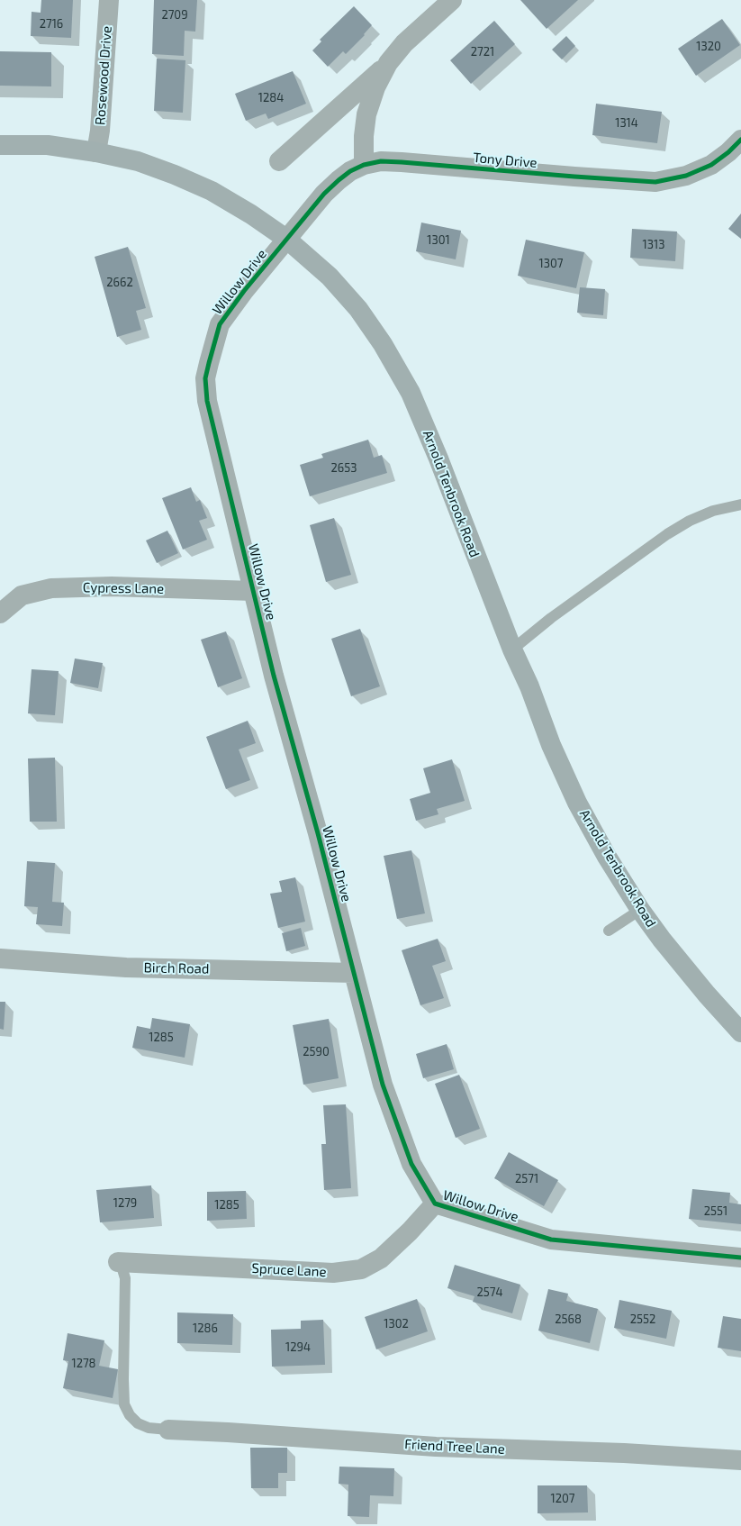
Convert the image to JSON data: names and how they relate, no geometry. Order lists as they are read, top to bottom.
{
  "streets": {
    "street": [
      "Rosewood Drive",
      "Tony Drive",
      "Willow Drive",
      "Arnold Tenbrook Road",
      "Cypress Lane",
      "Birch Road",
      "Spruce Lane",
      "Friend Tree Lane"
    ]
  },
  "crossings": [
    ["Rosewood Drive", "Arnold Tenbrook Road"],
    ["Tony Drive", "Willow Drive"],
    ["Tony Drive", "Arnold Tenbrook Road"],
    ["Willow Drive", "Arnold Tenbrook Road"],
    ["Willow Drive", "Cypress Lane"],
    ["Willow Drive", "Birch Road"],
    ["Willow Drive", "Spruce Lane"]
  ],
  "house_numbers": [
    "2709",
    "2716",
    "1320",
    "2721",
    "1284",
    "1314",
    "1301",
    "1313",
    "1307",
    "2662",
    "2653",
    "1285",
    "2590",
    "2571",
    "1279",
    "1285",
    "2551",
    "2574",
    "2568",
    "2552",
    "1302",
    "1286",
    "1294",
    "1278",
    "1207"
  ]
}
